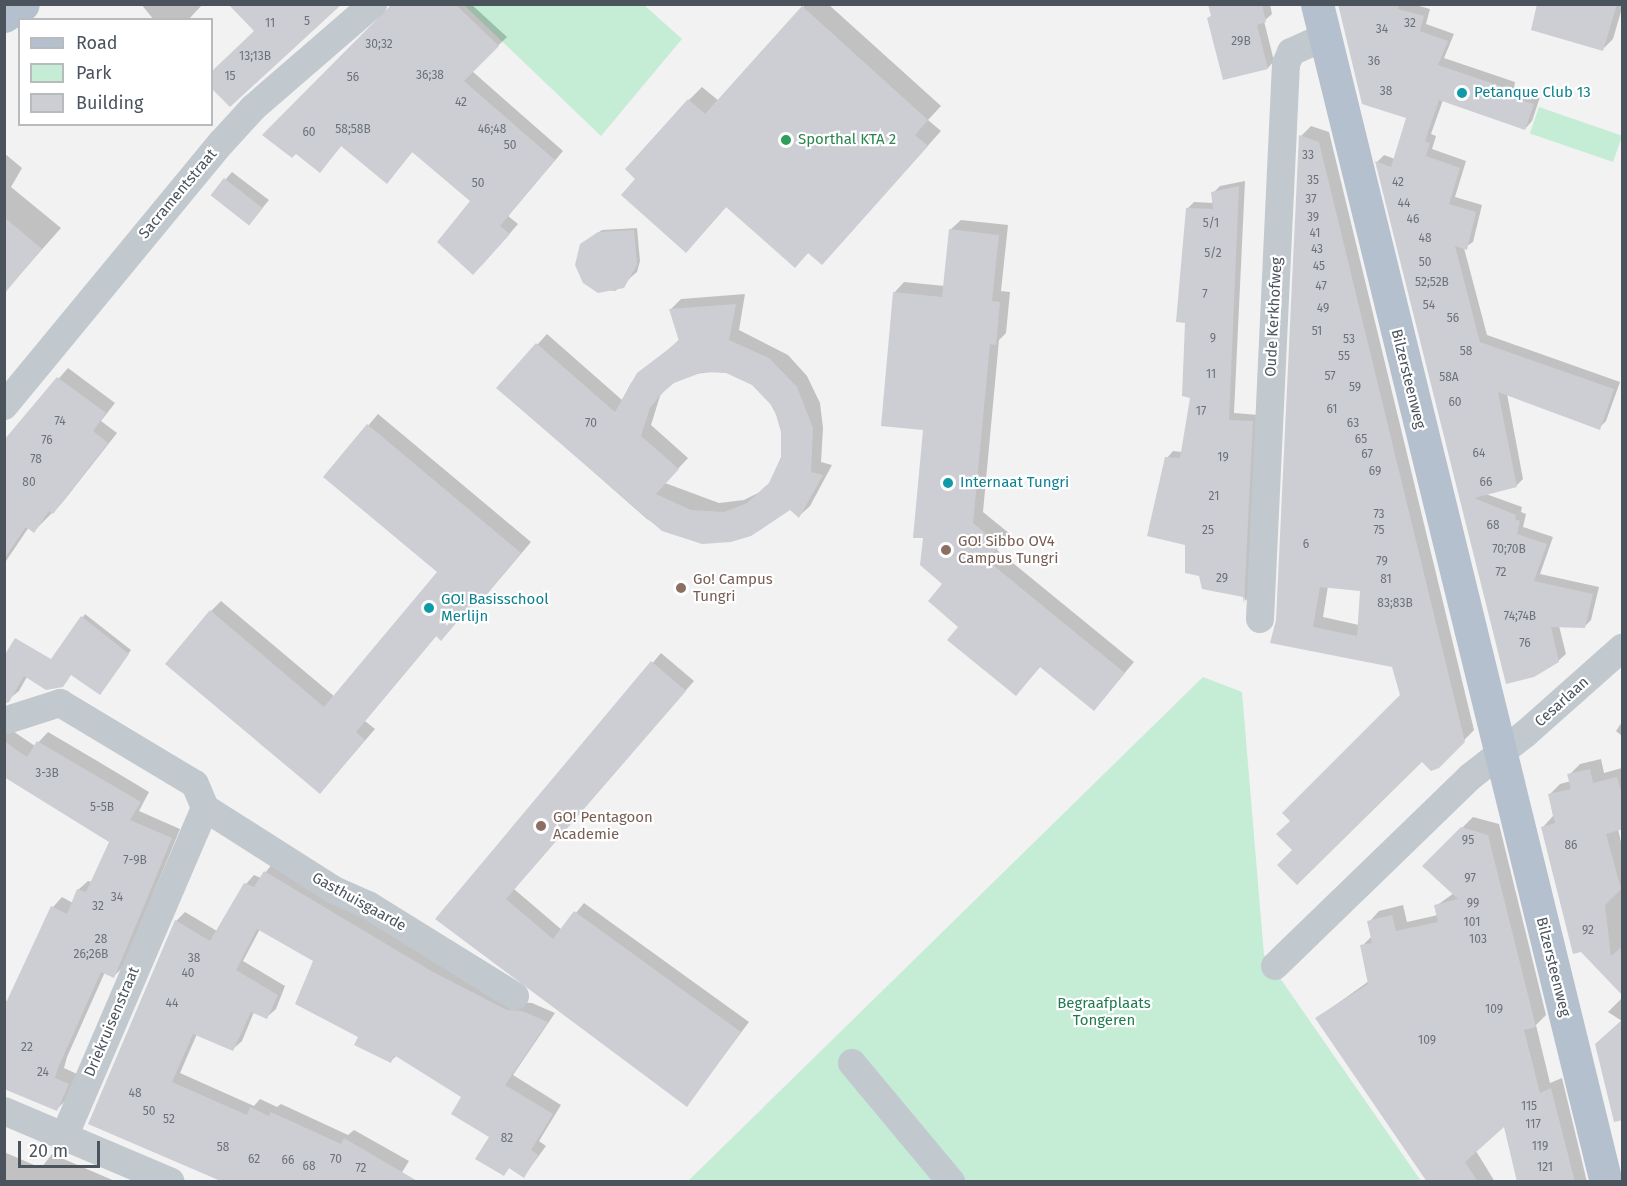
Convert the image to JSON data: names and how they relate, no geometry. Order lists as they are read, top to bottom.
{
  "streets": {
    "main road": ["Bilzersteenweg"],
    "street": [
      "Sacramentstraat",
      "Oude Kerkhofweg",
      "Cesarlaan",
      "Gasthuisgaarde",
      "Driekruisenstraat"
    ]
  },
  "crossings": [
    ["Oude Kerkhofweg", "Bilzersteenweg"],
    ["Bilzersteenweg", "Cesarlaan"],
    ["Gasthuisgaarde", "Driekruisenstraat"]
  ],
  "parks": ["Begraafplaats Tongeren"],
  "places": [
    "Petanque Club 13",
    "Sporthal KTA 2",
    "Internaat Tungri",
    "GO! Sibbo OV4 Campus Tungri",
    "Go! Campus Tungri",
    "GO! Basisschool Merlijn",
    "GO! Pentagoon Academie"
  ],
  "house_numbers": [
    "5",
    "11",
    "32",
    "34",
    "29B",
    "30;32",
    "13;13B",
    "36",
    "36;38",
    "15",
    "56",
    "38",
    "42",
    "58;58B",
    "46;48",
    "60",
    "50",
    "33",
    "35",
    "42",
    "50",
    "37",
    "44",
    "39",
    "46",
    "5/1",
    "41",
    "48",
    "43",
    "5/2",
    "50",
    "45",
    "52;52B",
    "47",
    "7",
    "54",
    "49",
    "56",
    "51",
    "9",
    "53",
    "58",
    "55",
    "11",
    "57",
    "58A",
    "59",
    "60",
    "61",
    "17",
    "74",
    "70",
    "63",
    "65",
    "76",
    "64",
    "67",
    "19",
    "78",
    "69",
    "80",
    "66",
    "21",
    "73",
    "68",
    "25",
    "75",
    "6",
    "70;70B",
    "79",
    "72",
    "29",
    "81",
    "83;83B",
    "74;74B",
    "76",
    "3-3B",
    "5-5B",
    "95",
    "86",
    "7-9B",
    "97",
    "34",
    "99",
    "32",
    "101",
    "92",
    "28",
    "103",
    "26;26B",
    "38",
    "40",
    "44",
    "109",
    "109",
    "22",
    "24",
    "48",
    "115",
    "50",
    "52",
    "117",
    "82",
    "119",
    "58",
    "62",
    "70",
    "66",
    "68",
    "121",
    "72"
  ],
  "legend": ["Road", "Park", "Building"],
  "scale_bar": "20 m"
}
